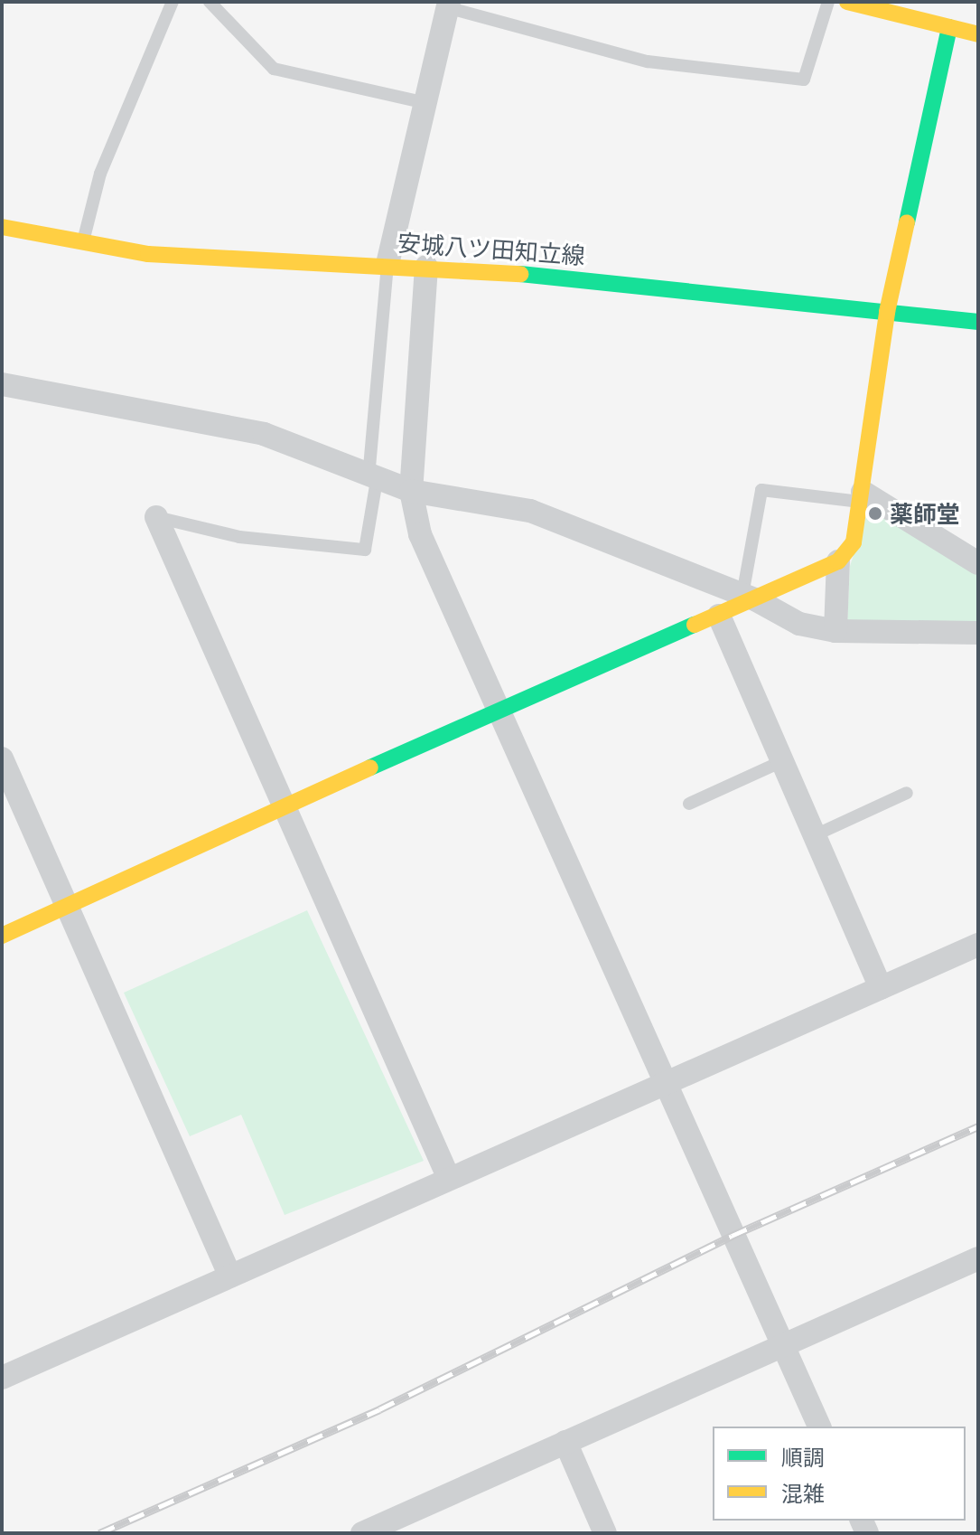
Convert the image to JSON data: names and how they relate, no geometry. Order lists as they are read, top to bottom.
{
  "streets": {
    "street": ["安城八ツ田知立線"]
  },
  "places": ["薬師堂"],
  "legend": ["順調", "混雑"]
}
